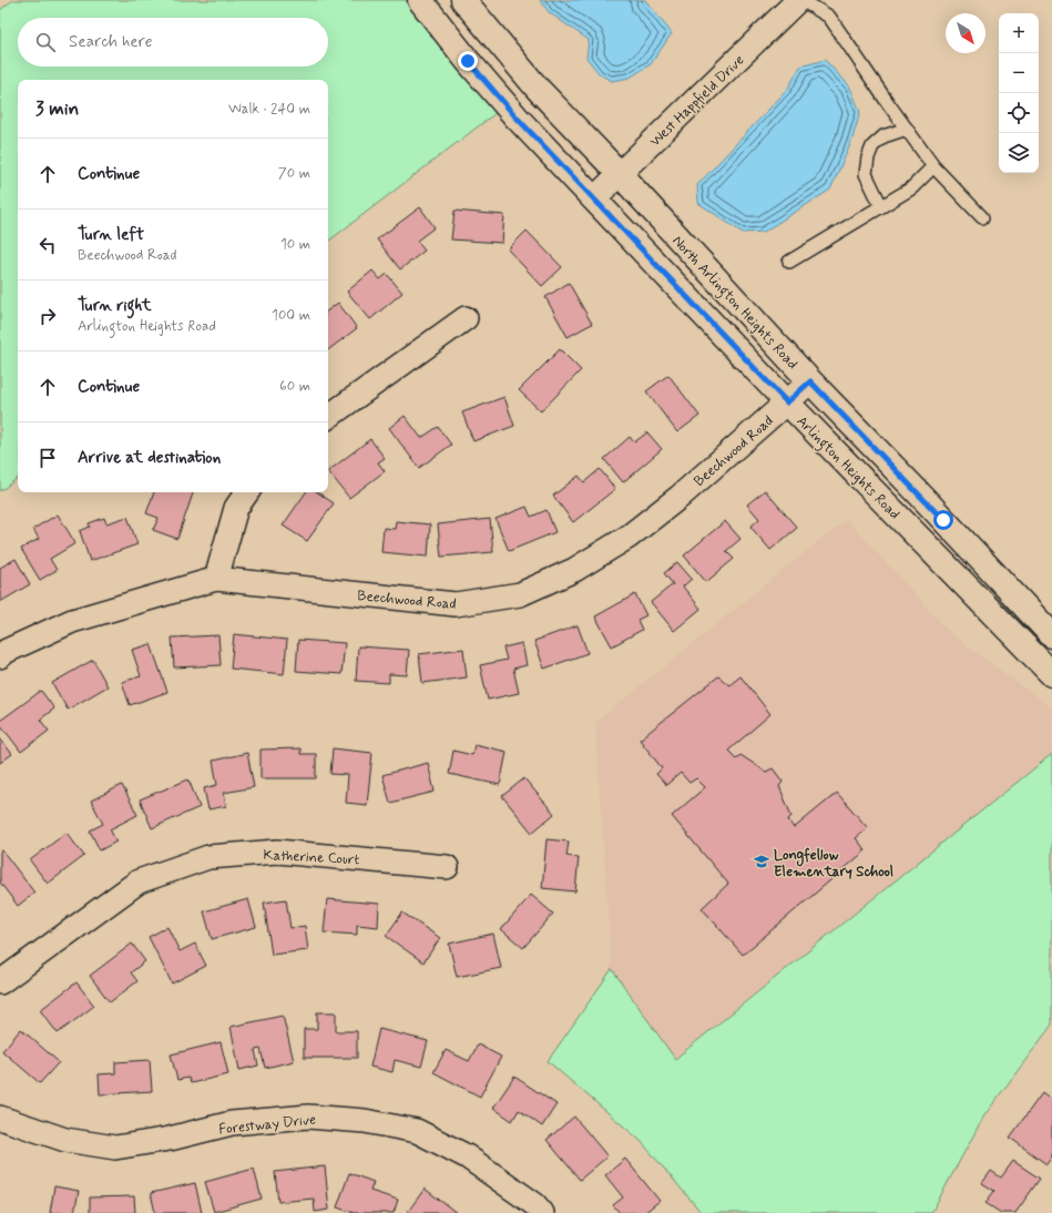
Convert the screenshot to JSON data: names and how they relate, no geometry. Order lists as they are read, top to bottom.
{
  "streets": {
    "main road": ["North Arlington Heights Road", "Arlington Heights Road"],
    "street": [
      "West Happfield Drive",
      "Beechwood Road",
      "Katherine Court",
      "Forestway Drive"
    ]
  },
  "crossings": [
    ["West Happfield Drive", "North Arlington Heights Road"],
    ["West Happfield Drive", "Arlington Heights Road"],
    ["North Arlington Heights Road", "Beechwood Road"],
    ["Beechwood Road", "Arlington Heights Road"]
  ],
  "places": {
    "school or university": ["Longfellow Elementary School"]
  },
  "north": "bottom right",
  "page": {
    "map_buttons": ["+", "−"],
    "search": "Search here",
    "heading": ["3 min", "Walk · 240 m"],
    "list": [
      ["Continue", "70 m"],
      ["Turn left", "Beechwood Road", "10 m"],
      ["Turn right", "Arlington Heights Road", "100 m"],
      ["Continue", "60 m"],
      "Arrive at destination"
    ]
  }
}
